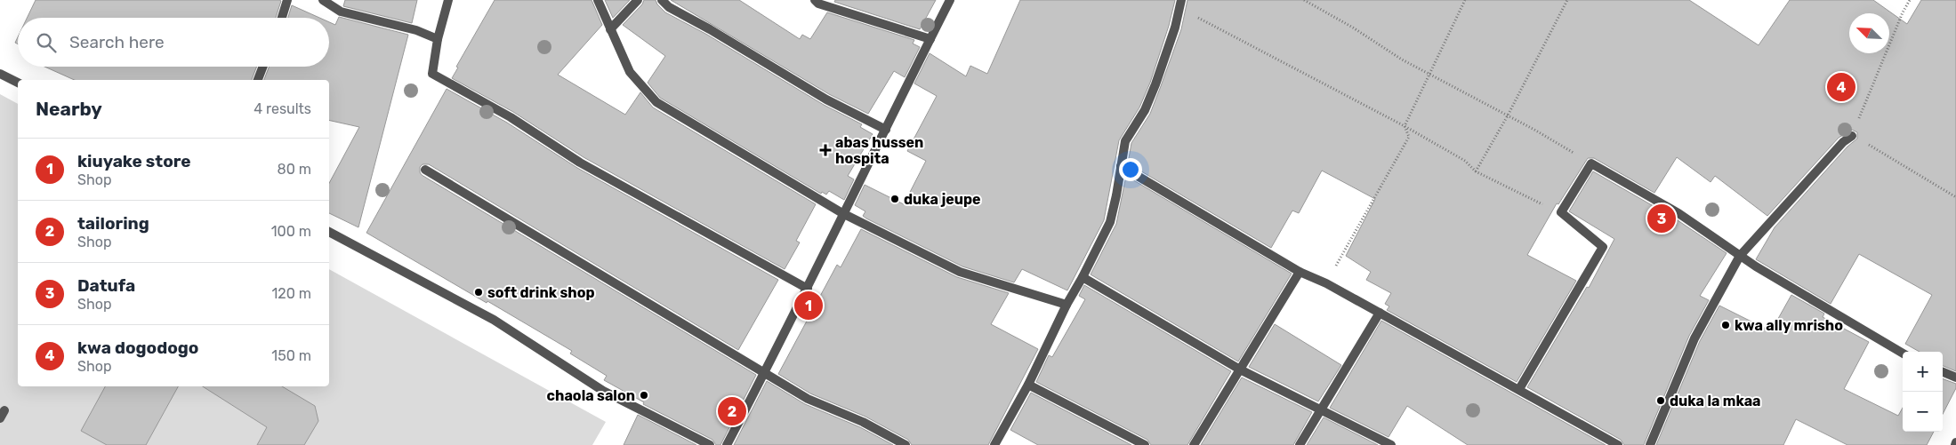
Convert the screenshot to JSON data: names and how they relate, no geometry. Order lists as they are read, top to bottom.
{
  "places": {
    "health": ["abas hussen hospita"],
    "other": [
      "duka jeupe",
      "soft drink shop",
      "kwa ally mrisho",
      "chaola salon",
      "duka la mkaa"
    ]
  },
  "north": "top left",
  "page": {
    "search": "Search here",
    "pins": [
      "4",
      "3",
      "1",
      "2"
    ],
    "heading": ["Nearby", "4 results"],
    "list": [
      {
        "mark": "1",
        "name": "kiuyake store",
        "note": "Shop",
        "value": "80 m"
      },
      {
        "mark": "2",
        "name": "tailoring",
        "note": "Shop",
        "value": "100 m"
      },
      {
        "mark": "3",
        "name": "Datufa",
        "note": "Shop",
        "value": "120 m"
      },
      {
        "mark": "4",
        "name": "kwa dogodogo",
        "note": "Shop",
        "value": "150 m"
      }
    ],
    "map_buttons": ["+", "−"]
  }
}
